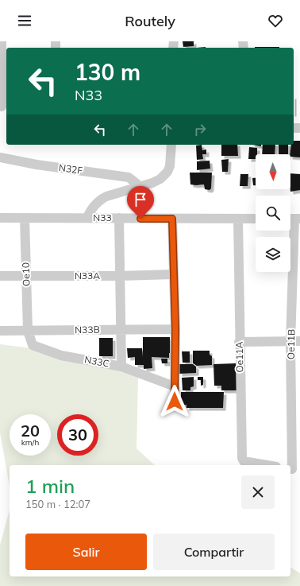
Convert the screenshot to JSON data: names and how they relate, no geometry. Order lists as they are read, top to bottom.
{
  "streets": {
    "street": [
      "N32F",
      "N33",
      "Oe10",
      "N33A",
      "N33B",
      "Oe11B",
      "Oe11A",
      "N33C"
    ]
  },
  "crossings": [
    ["N33", "Oe10"],
    ["N33", "Oe11A"],
    ["Oe10", "N33A"],
    ["Oe10", "N33B"],
    ["Oe10", "N33C"],
    ["N33B", "N33C"]
  ],
  "north": "bottom",
  "page": {
    "header": "Routely",
    "turn": ["130 m", "N33"],
    "speed": "20 km/h",
    "limit": "30",
    "heading": ["1 min", "150 m · 12:07"],
    "buttons": ["Salir", "Compartir"]
  }
}
